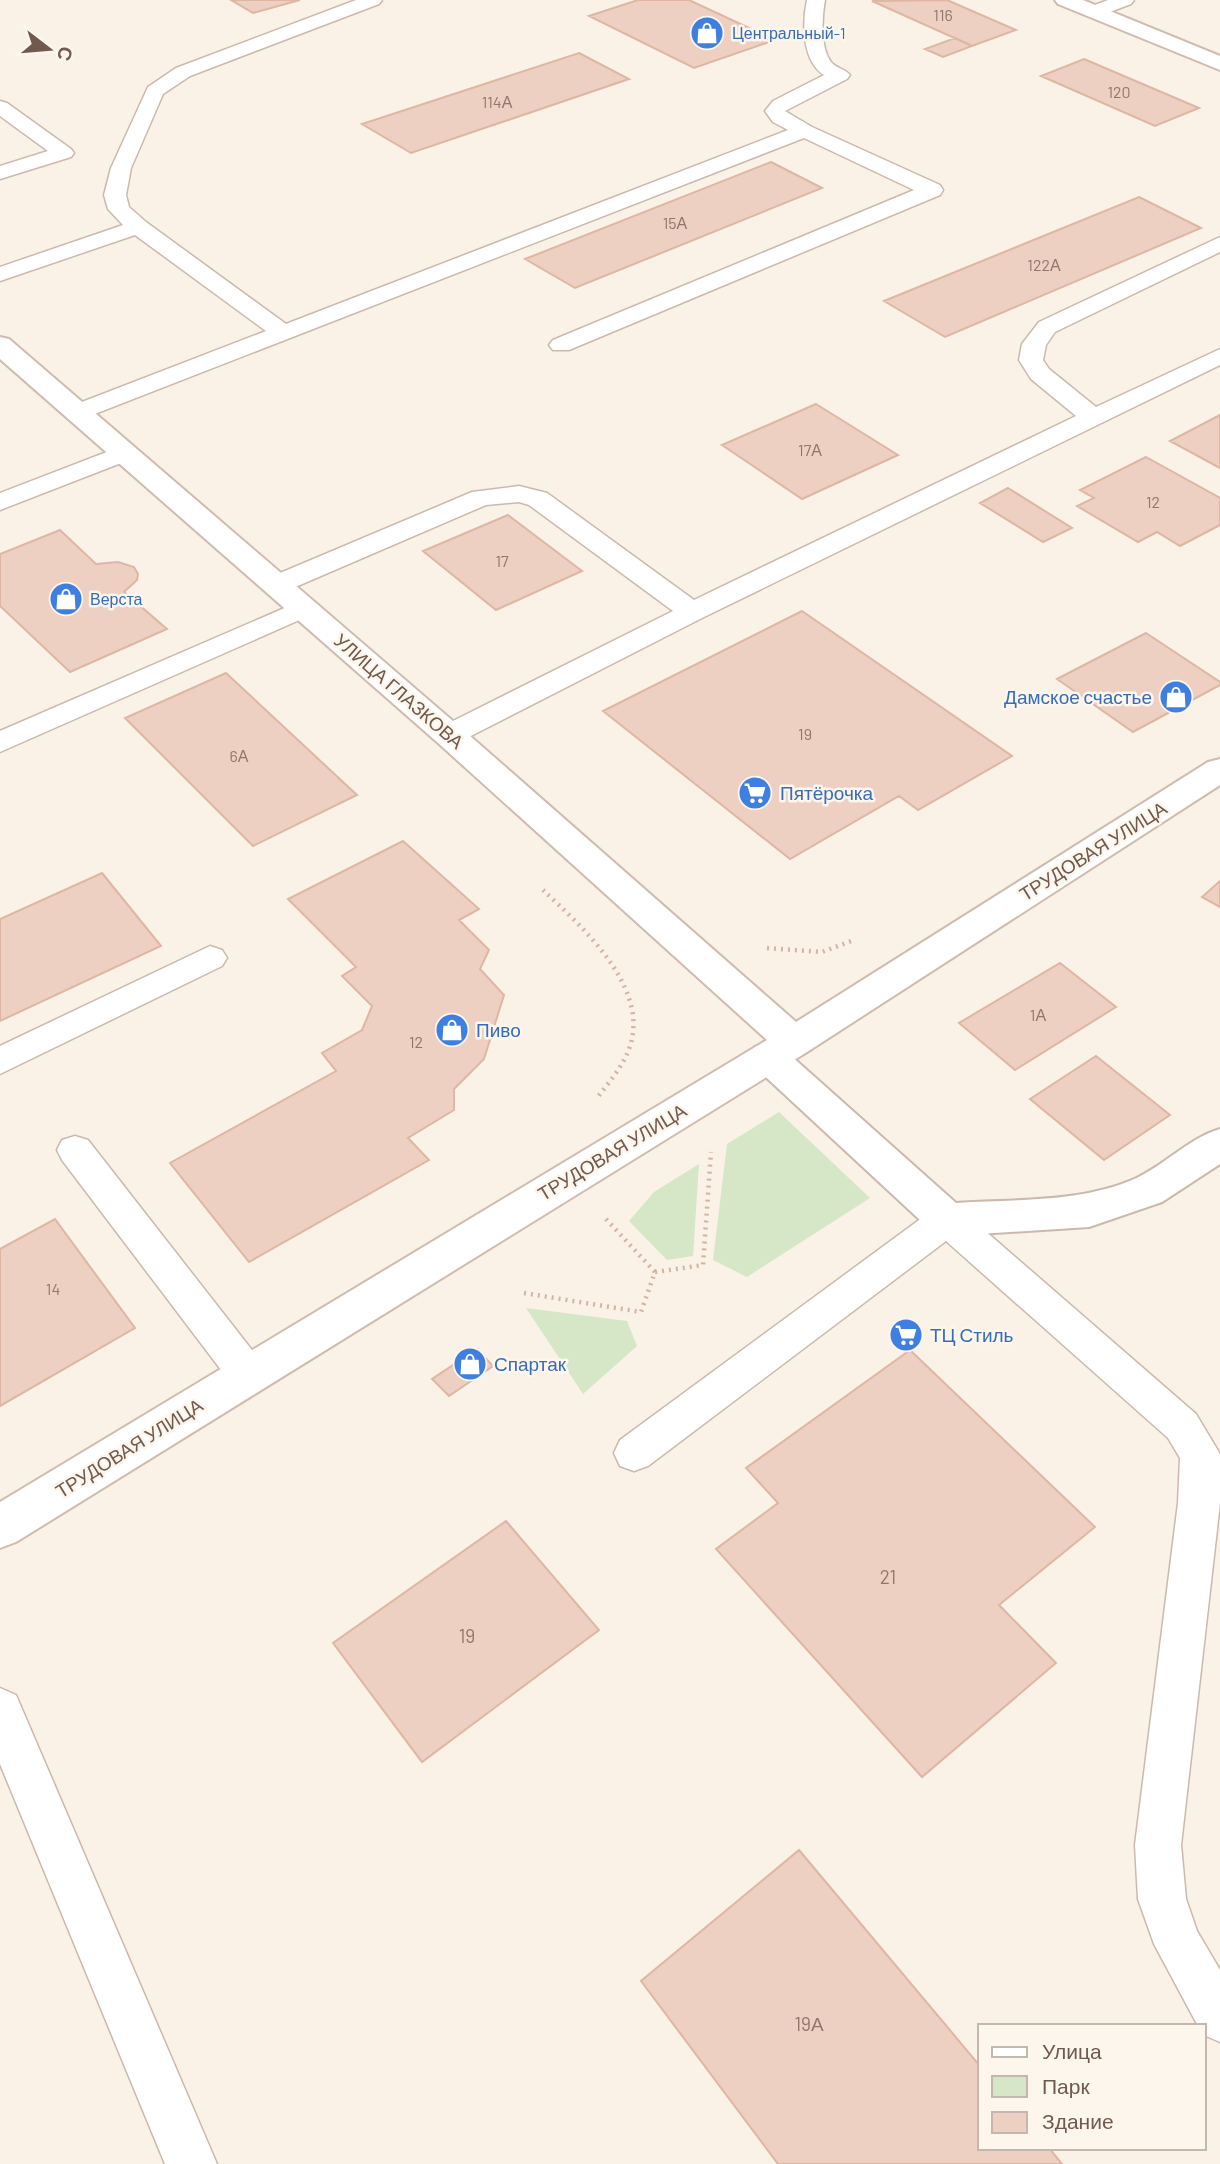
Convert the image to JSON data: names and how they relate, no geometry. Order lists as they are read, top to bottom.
{
  "streets": {
    "street": ["УЛИЦА ГЛАЗКОВА", "ТРУДОВАЯ УЛИЦА"]
  },
  "crossings": [
    ["УЛИЦА ГЛАЗКОВА", "ТРУДОВАЯ УЛИЦА"]
  ],
  "places": {
    "shop": [
      "Центральный-1",
      "Верста",
      "Дамское счастье",
      "Пиво",
      "Спартак"
    ],
    "supermarket": ["Пятёрочка", "ТЦ Стиль"]
  },
  "house_numbers": [
    "116",
    "120",
    "114А",
    "15А",
    "122А",
    "17А",
    "12",
    "17",
    "19",
    "6А",
    "1А",
    "12",
    "14",
    "21",
    "19",
    "19А"
  ],
  "legend": ["Улица", "Парк", "Здание"],
  "north": "right"
}
